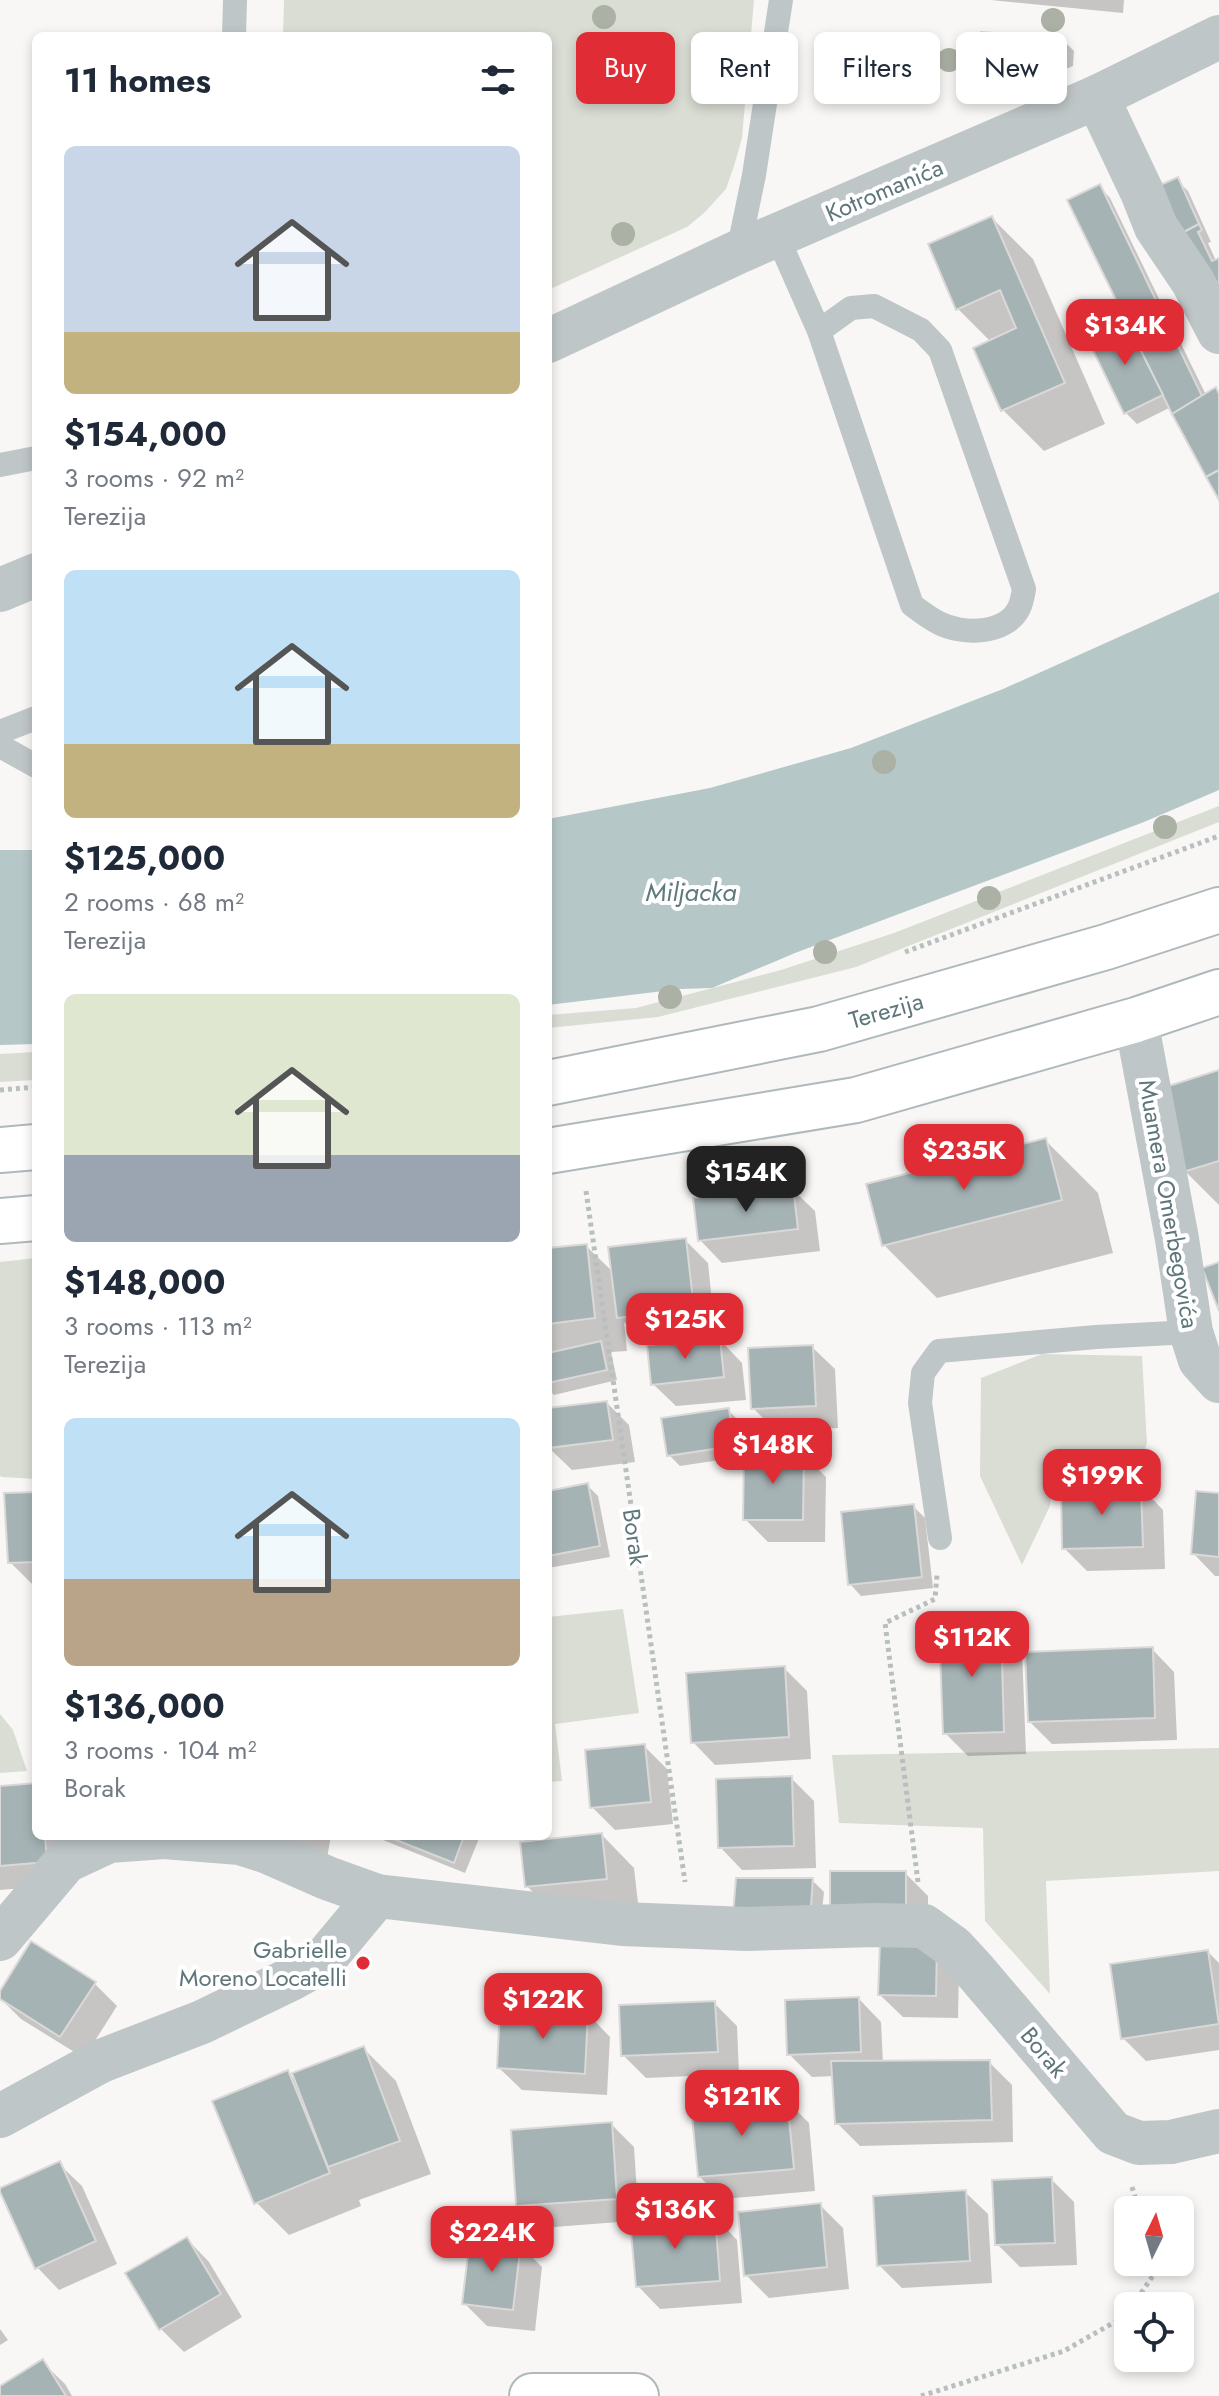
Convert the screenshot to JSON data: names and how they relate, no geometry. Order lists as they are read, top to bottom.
{
  "streets": {
    "main road": ["Terezija"],
    "street": ["Kotromanića", "Muamera Omerbegovića", "Borak"]
  },
  "water": ["Miljacka"],
  "places": ["Gabrielle Moreno Locatelli"],
  "north": "top",
  "page": {
    "chip": [
      "Buy",
      "Rent",
      "Filters",
      "New"
    ],
    "heading": "11 homes",
    "list": [
      {
        "name": "$154,000",
        "note": "3 rooms · 92 m² · Terezija"
      },
      {
        "name": "$125,000",
        "note": "2 rooms · 68 m² · Terezija"
      },
      {
        "name": "$148,000",
        "note": "3 rooms · 113 m² · Terezija"
      },
      {
        "name": "$136,000",
        "note": "3 rooms · 104 m² · Borak"
      }
    ],
    "price": [
      "$134K",
      "$235K",
      "$154K",
      "$125K",
      "$148K",
      "$199K",
      "$112K",
      "$122K",
      "$121K",
      "$136K",
      "$224K"
    ]
  }
}
